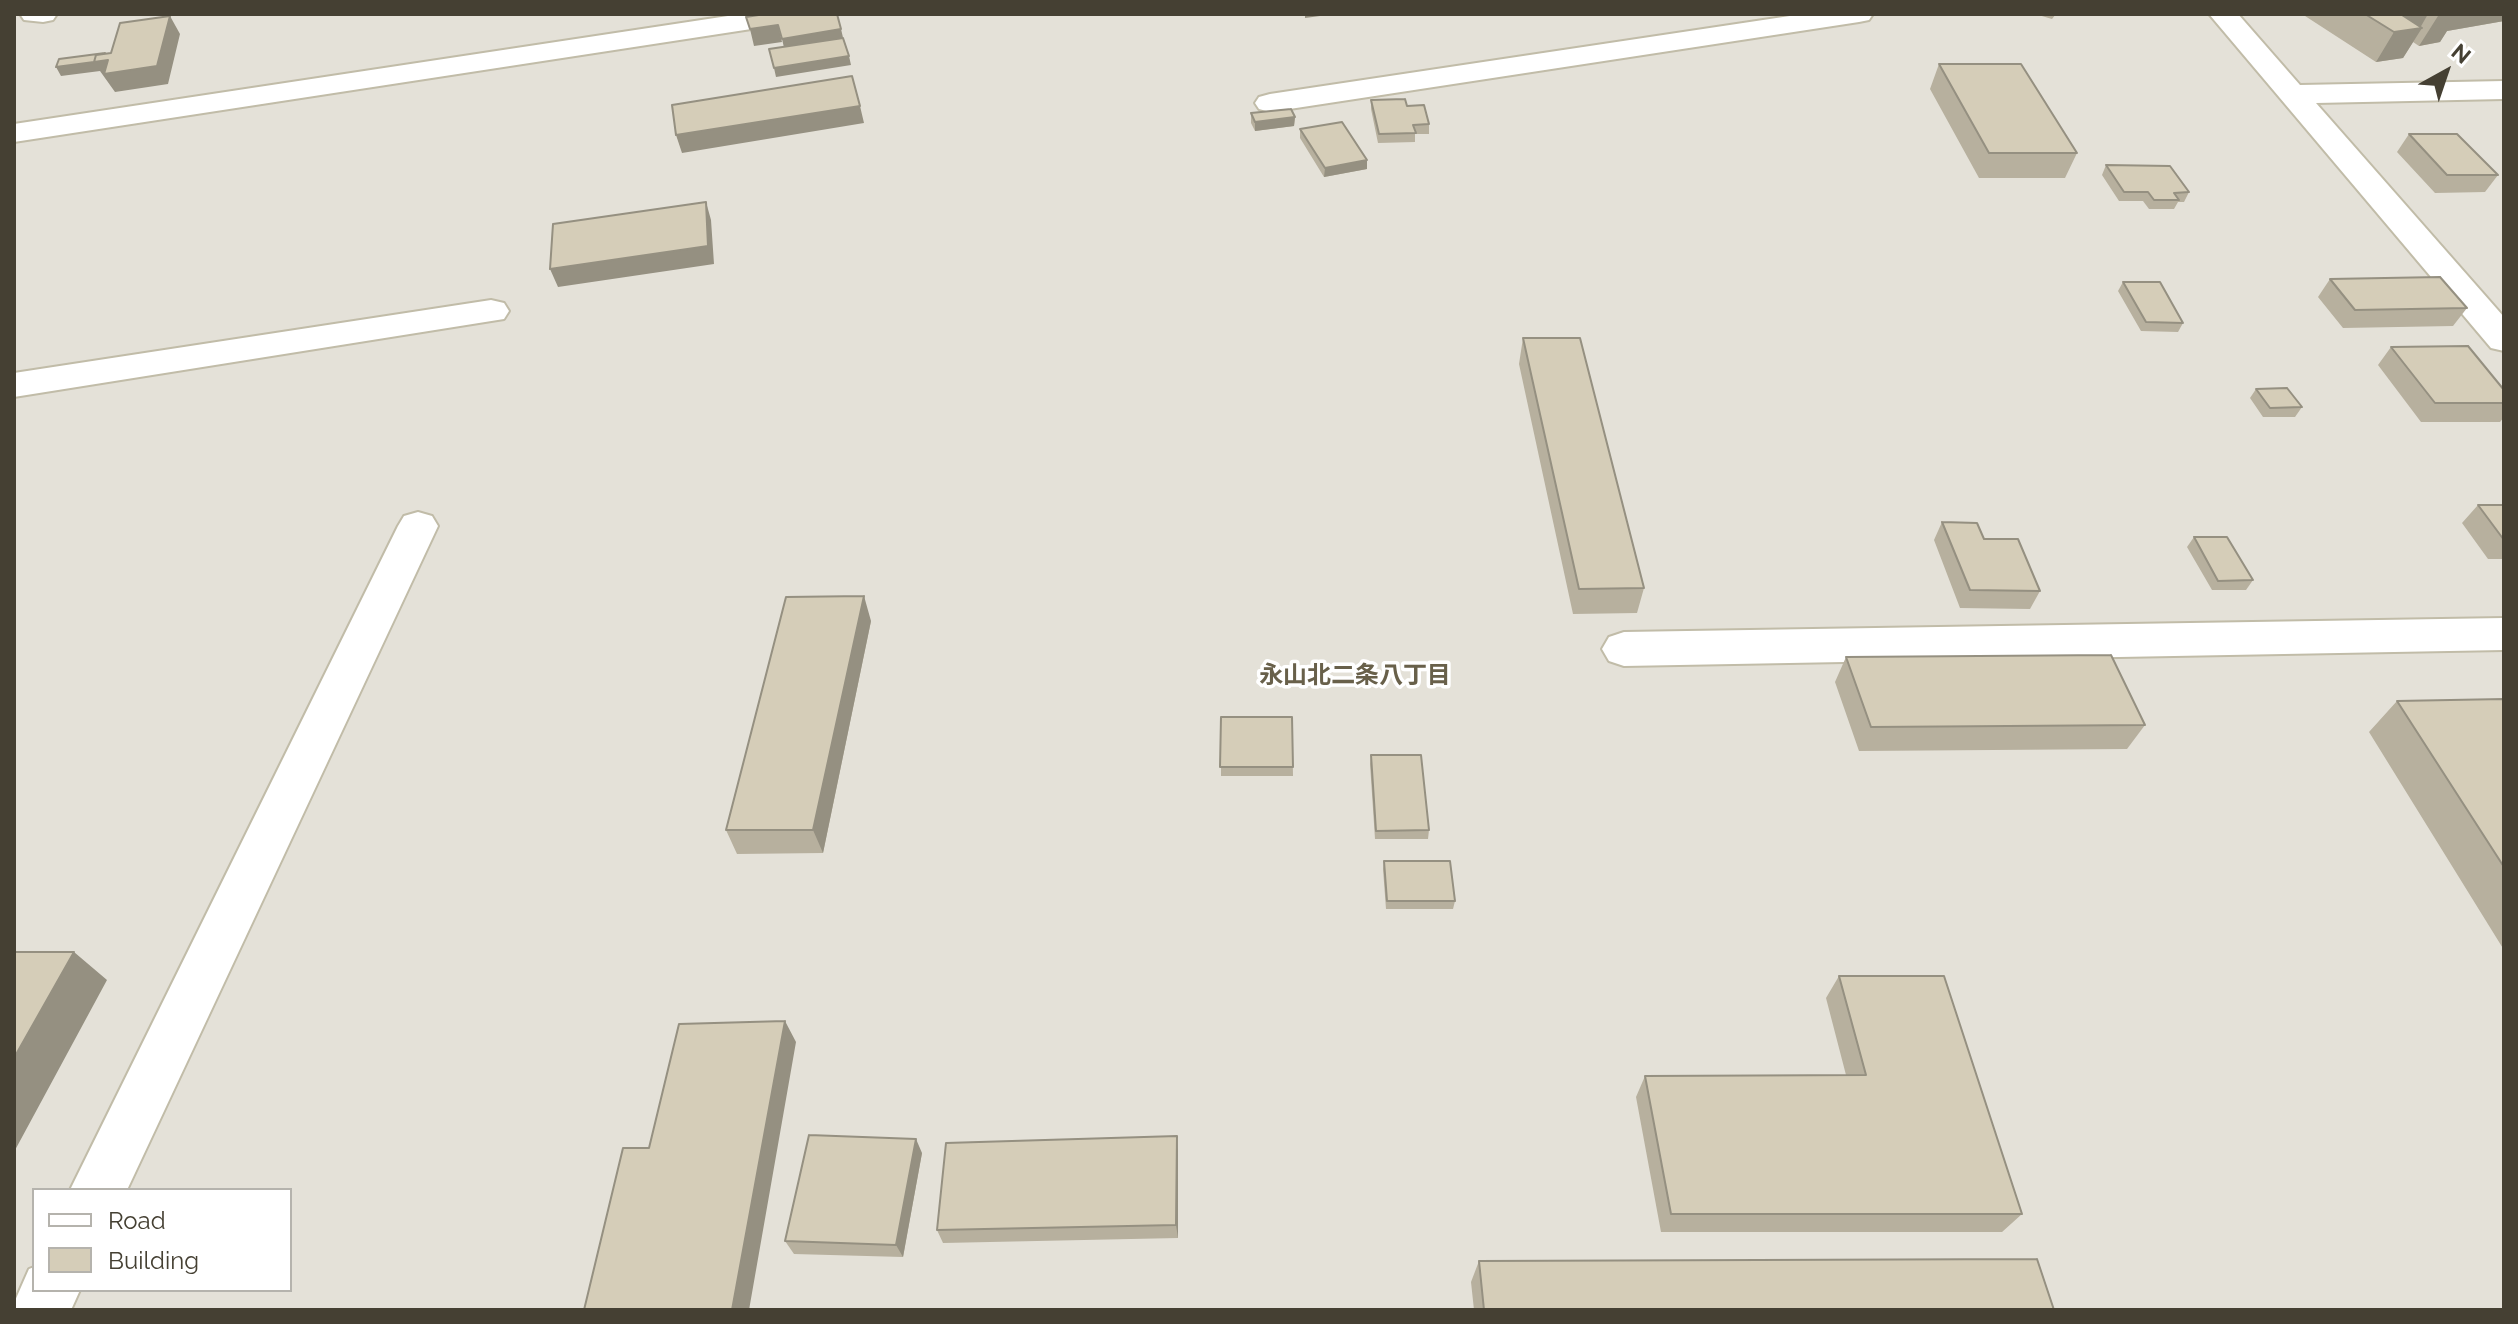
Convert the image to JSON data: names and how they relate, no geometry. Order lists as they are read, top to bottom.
{
  "districts": ["永山北二条八丁目"],
  "legend": ["Road", "Building"],
  "north": "top right"
}
